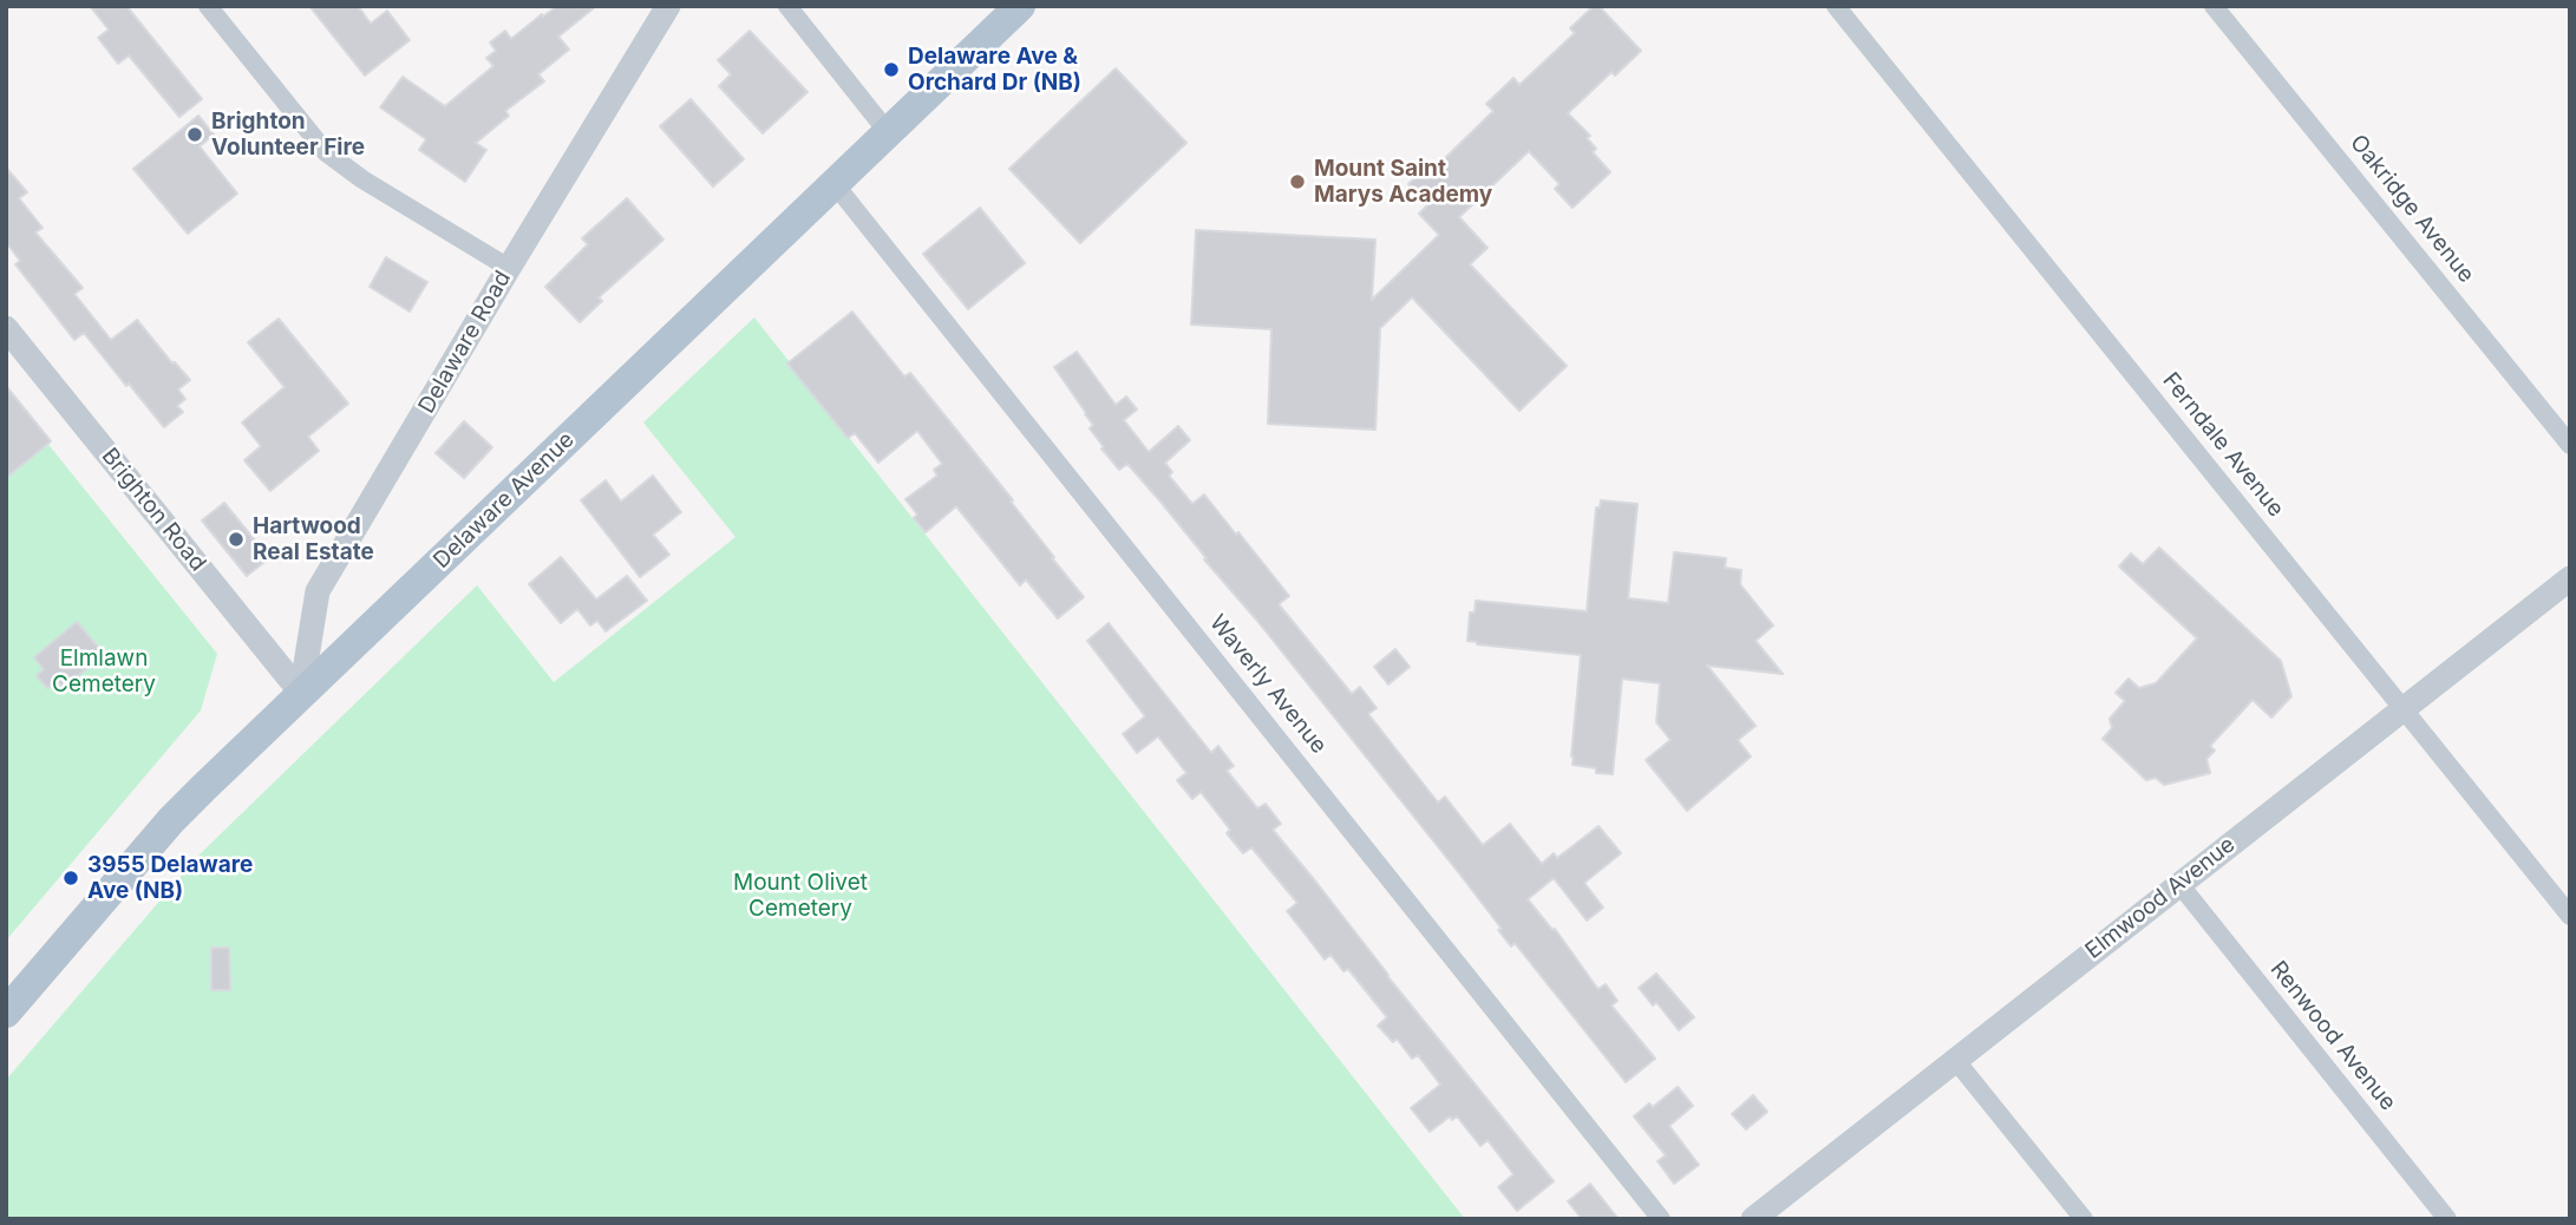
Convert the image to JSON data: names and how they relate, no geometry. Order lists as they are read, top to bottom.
{
  "streets": {
    "main road": ["Delaware Avenue"],
    "street": [
      "Oakridge Avenue",
      "Delaware Road",
      "Ferndale Avenue",
      "Brighton Road",
      "Waverly Avenue",
      "Elmwood Avenue",
      "Renwood Avenue"
    ]
  },
  "crossings": [
    ["Delaware Road", "Delaware Avenue"],
    ["Delaware Road", "Brighton Road"],
    ["Ferndale Avenue", "Elmwood Avenue"],
    ["Delaware Avenue", "Brighton Road"],
    ["Delaware Avenue", "Waverly Avenue"],
    ["Elmwood Avenue", "Renwood Avenue"]
  ],
  "parks": ["Elmlawn Cemetery", "Mount Olivet Cemetery"],
  "places": [
    "Delaware Ave & Orchard Dr (NB)",
    "Brighton Volunteer Fire",
    "Mount Saint Marys Academy",
    "Hartwood Real Estate",
    "3955 Delaware Ave (NB)"
  ]
}
